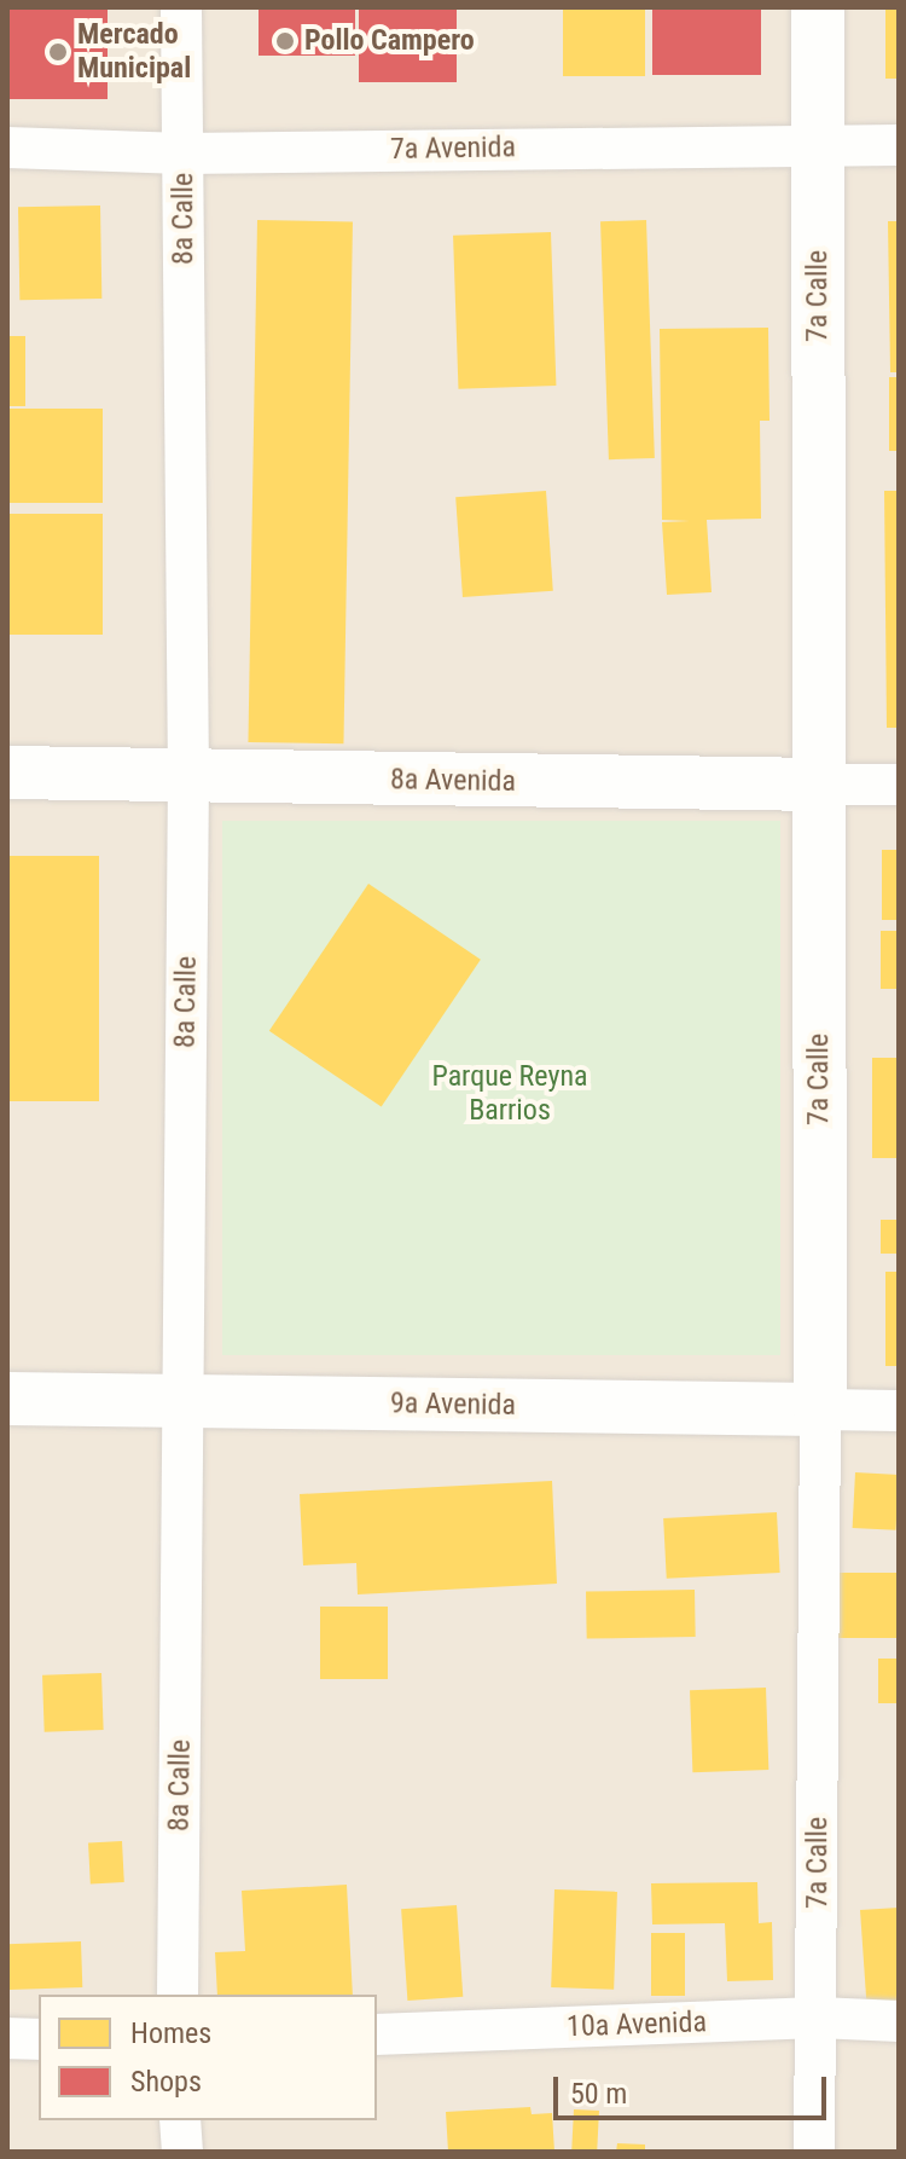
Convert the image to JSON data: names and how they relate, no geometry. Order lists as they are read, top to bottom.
{
  "streets": {
    "street": [
      "7a Avenida",
      "8a Calle",
      "7a Calle",
      "8a Avenida",
      "9a Avenida",
      "10a Avenida"
    ]
  },
  "crossings": [
    ["7a Avenida", "8a Calle"],
    ["7a Avenida", "7a Calle"],
    ["8a Calle", "8a Avenida"],
    ["8a Calle", "9a Avenida"],
    ["7a Calle", "8a Avenida"],
    ["7a Calle", "9a Avenida"],
    ["7a Calle", "10a Avenida"]
  ],
  "parks": ["Parque Reyna Barrios"],
  "places": ["Pollo Campero", "Mercado Municipal"],
  "legend": ["Homes", "Shops"],
  "scale_bar": "50 m"
}
